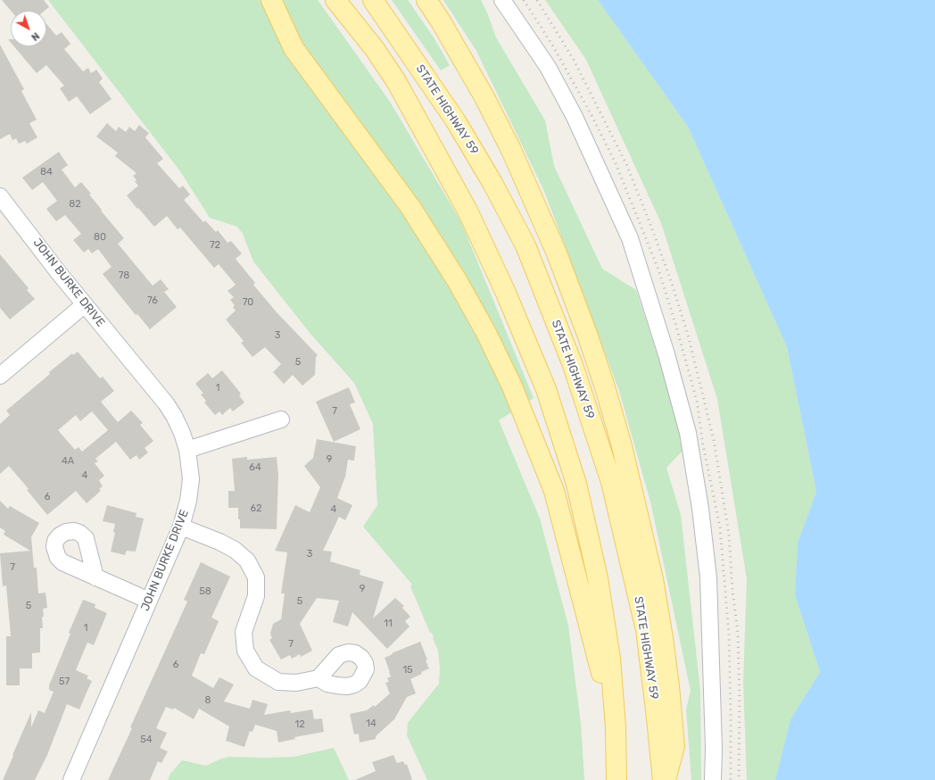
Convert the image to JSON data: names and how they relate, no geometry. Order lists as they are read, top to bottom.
{
  "streets": {
    "main road": ["STATE HIGHWAY 59"],
    "street": ["JOHN BURKE DRIVE"]
  },
  "house_numbers": [
    "84",
    "82",
    "80",
    "72",
    "78",
    "76",
    "70",
    "3",
    "5",
    "1",
    "7",
    "9",
    "4A",
    "64",
    "4",
    "6",
    "62",
    "4",
    "3",
    "7",
    "9",
    "58",
    "5",
    "5",
    "11",
    "1",
    "7",
    "6",
    "15",
    "57",
    "8",
    "14",
    "12",
    "54"
  ],
  "north": "bottom right"
}
